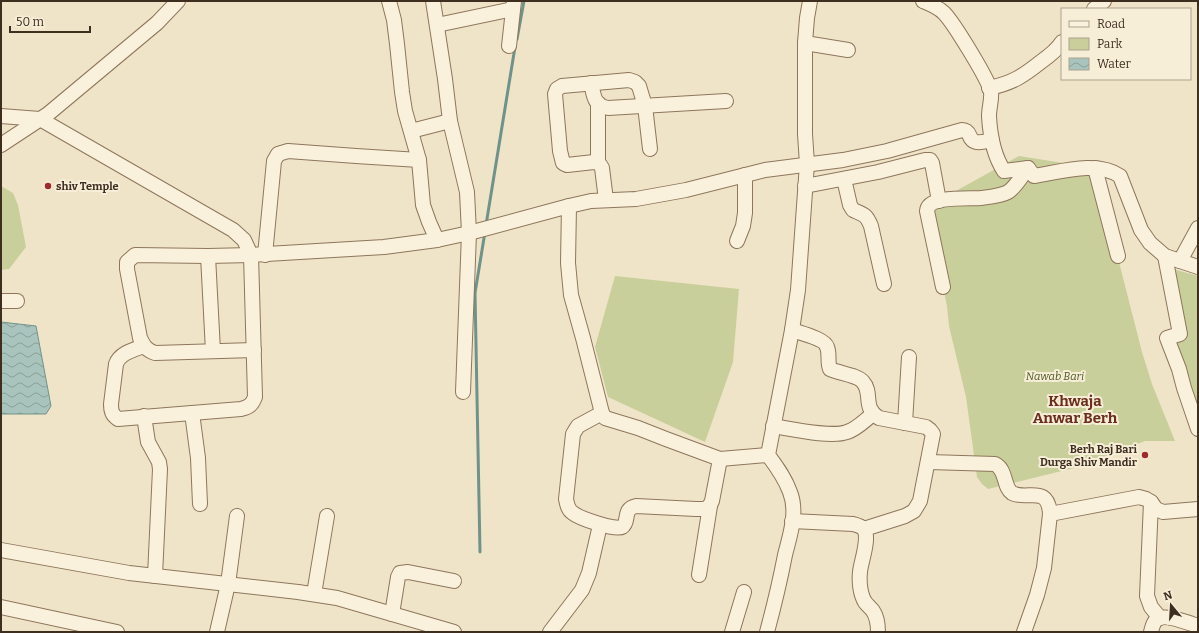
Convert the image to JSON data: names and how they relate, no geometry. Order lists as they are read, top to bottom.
{
  "districts": ["Khwaja Anwar Berh"],
  "parks": ["Nawab Bari"],
  "places": ["shiv Temple", "Berh Raj Bari Durga Shiv Mandir"],
  "legend": ["Road", "Park", "Water"],
  "scale_bar": "50 m",
  "north": "top"
}
